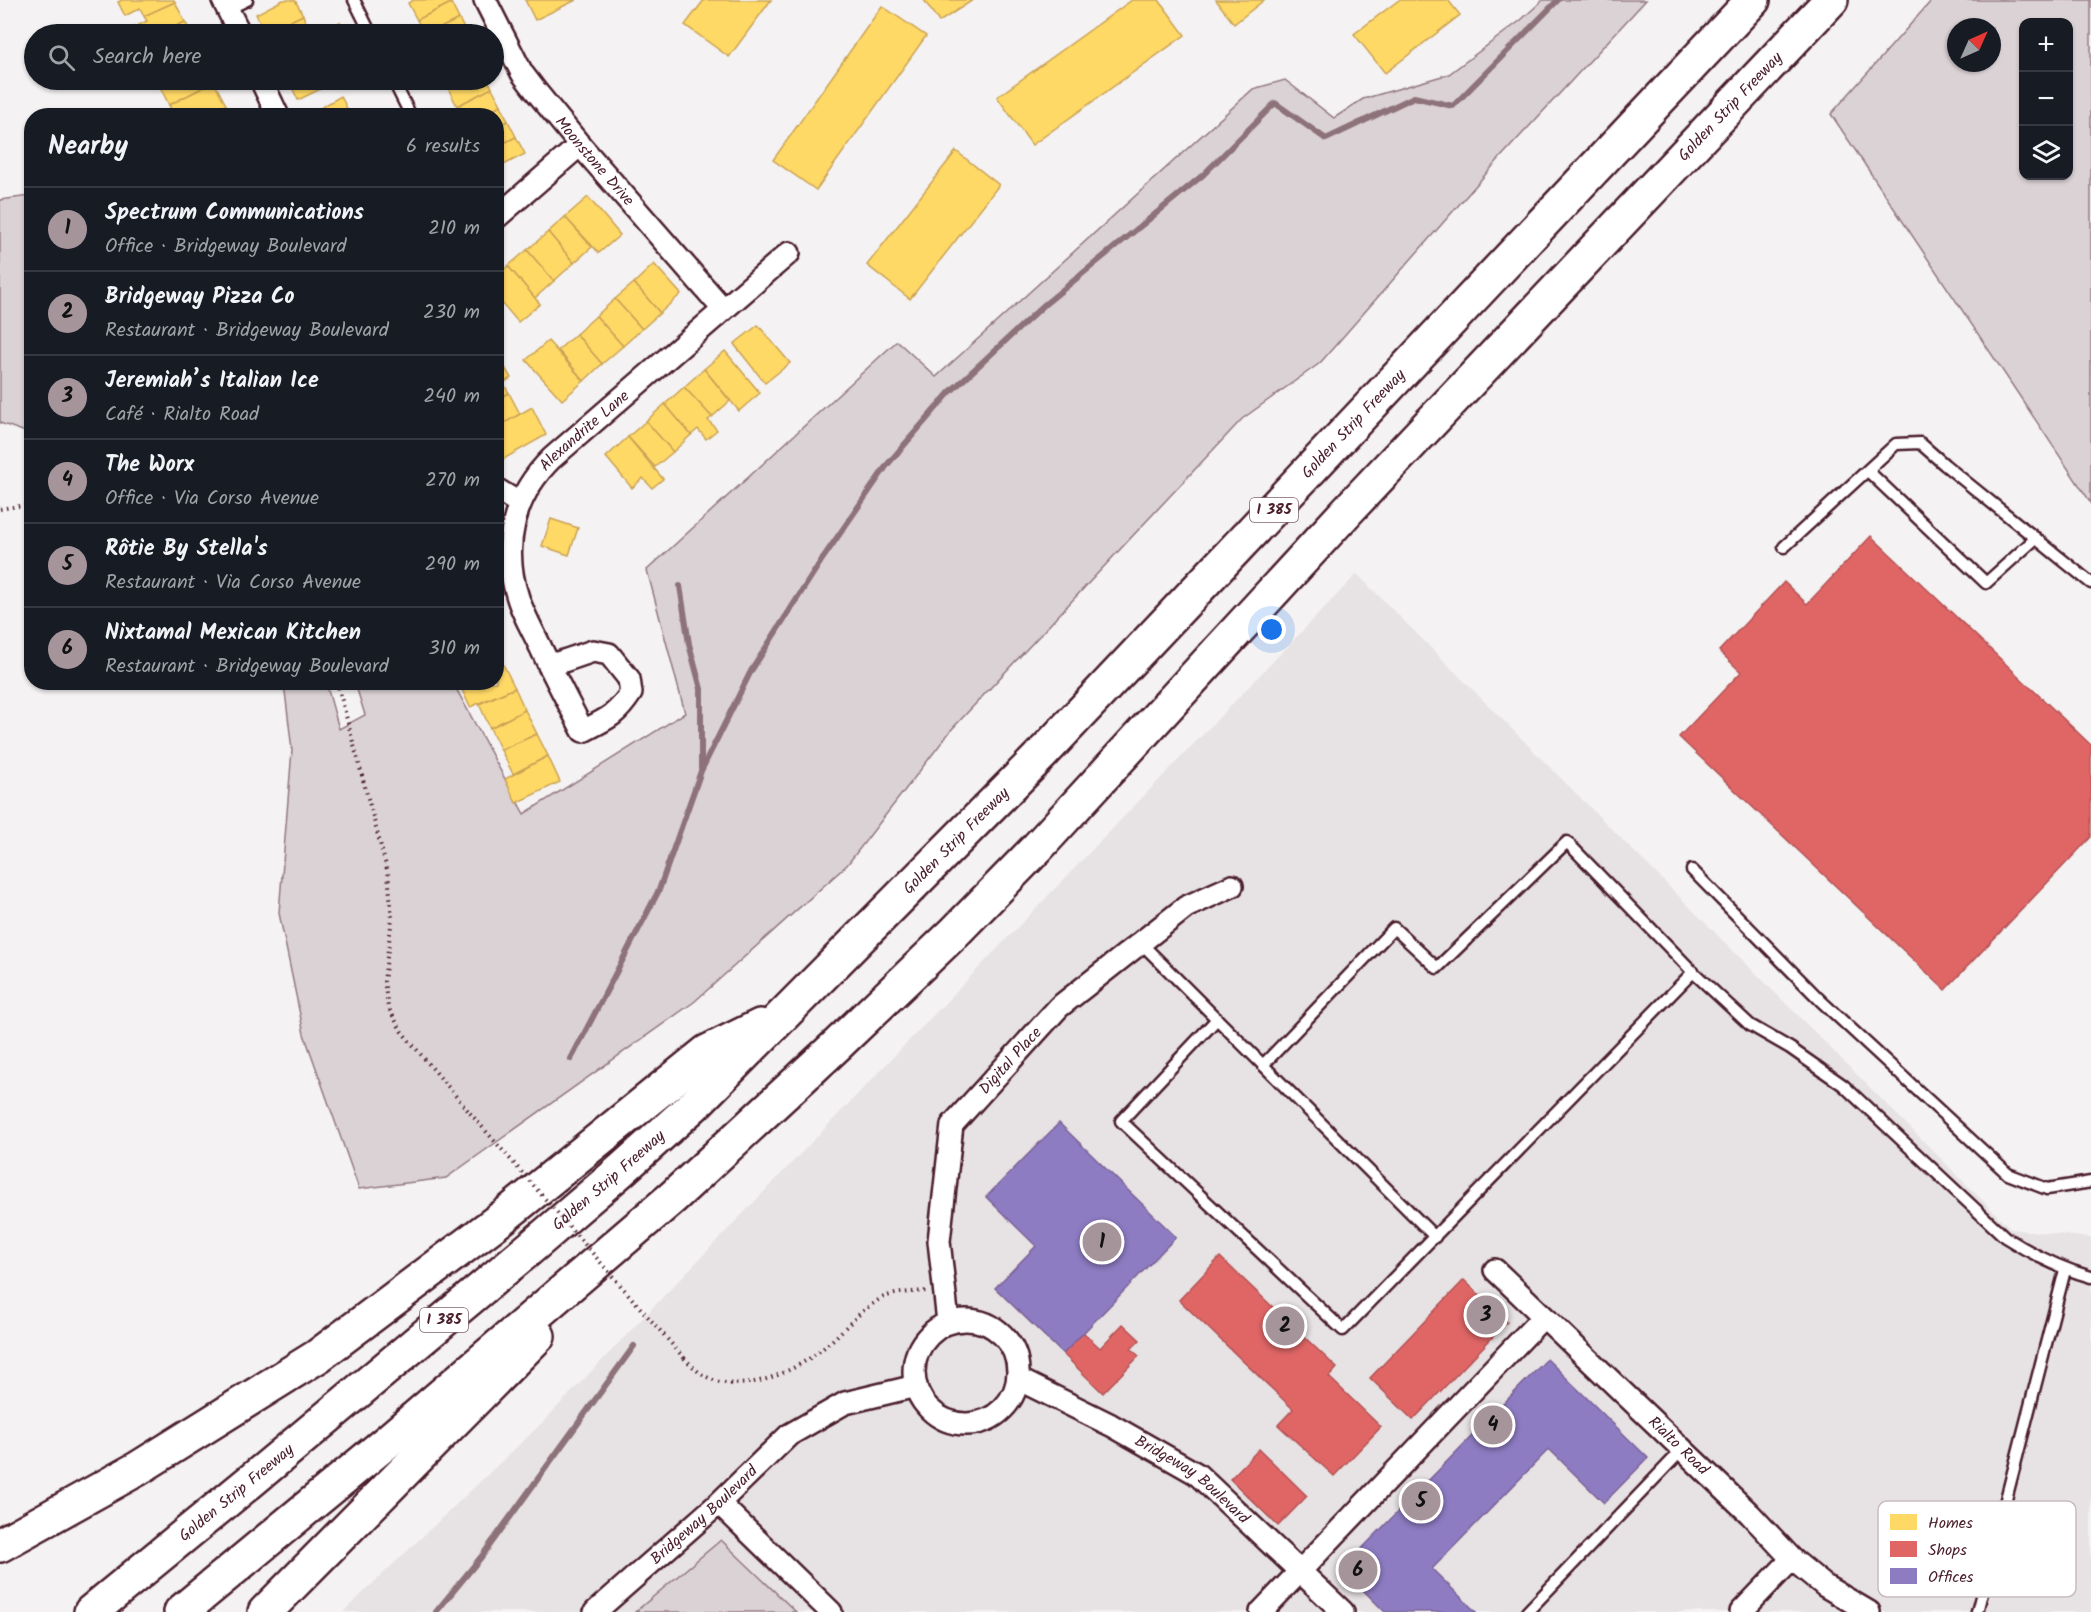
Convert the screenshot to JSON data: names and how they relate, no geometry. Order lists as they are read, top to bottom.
{
  "streets": {
    "highway": ["Golden Strip Freeway", "I 385"],
    "street": [
      "Moonstone Drive",
      "Alexandrite Lane",
      "Digital Place",
      "Rialto Road",
      "Bridgeway Boulevard"
    ]
  },
  "crossings": [
    ["Moonstone Drive", "Alexandrite Lane"],
    ["Digital Place", "Bridgeway Boulevard"]
  ],
  "legend": ["Homes", "Shops", "Offices"],
  "north": "top right",
  "page": {
    "map_buttons": ["+", "−"],
    "search": "Search here",
    "heading": ["Nearby", "6 results"],
    "list": [
      {
        "mark": "1",
        "name": "Spectrum Communications",
        "note": "Office · Bridgeway Boulevard",
        "value": "210 m"
      },
      {
        "mark": "2",
        "name": "Bridgeway Pizza Co",
        "note": "Restaurant · Bridgeway Boulevard",
        "value": "230 m"
      },
      {
        "mark": "3",
        "name": "Jeremiah’s Italian Ice",
        "note": "Café · Rialto Road",
        "value": "240 m"
      },
      {
        "mark": "4",
        "name": "The Worx",
        "note": "Office · Via Corso Avenue",
        "value": "270 m"
      },
      {
        "mark": "5",
        "name": "Rôtie By Stella's",
        "note": "Restaurant · Via Corso Avenue",
        "value": "290 m"
      },
      {
        "mark": "6",
        "name": "Nixtamal Mexican Kitchen",
        "note": "Restaurant · Bridgeway Boulevard",
        "value": "310 m"
      }
    ],
    "pins": [
      "1",
      "3",
      "2",
      "4",
      "5",
      "6"
    ]
  }
}
